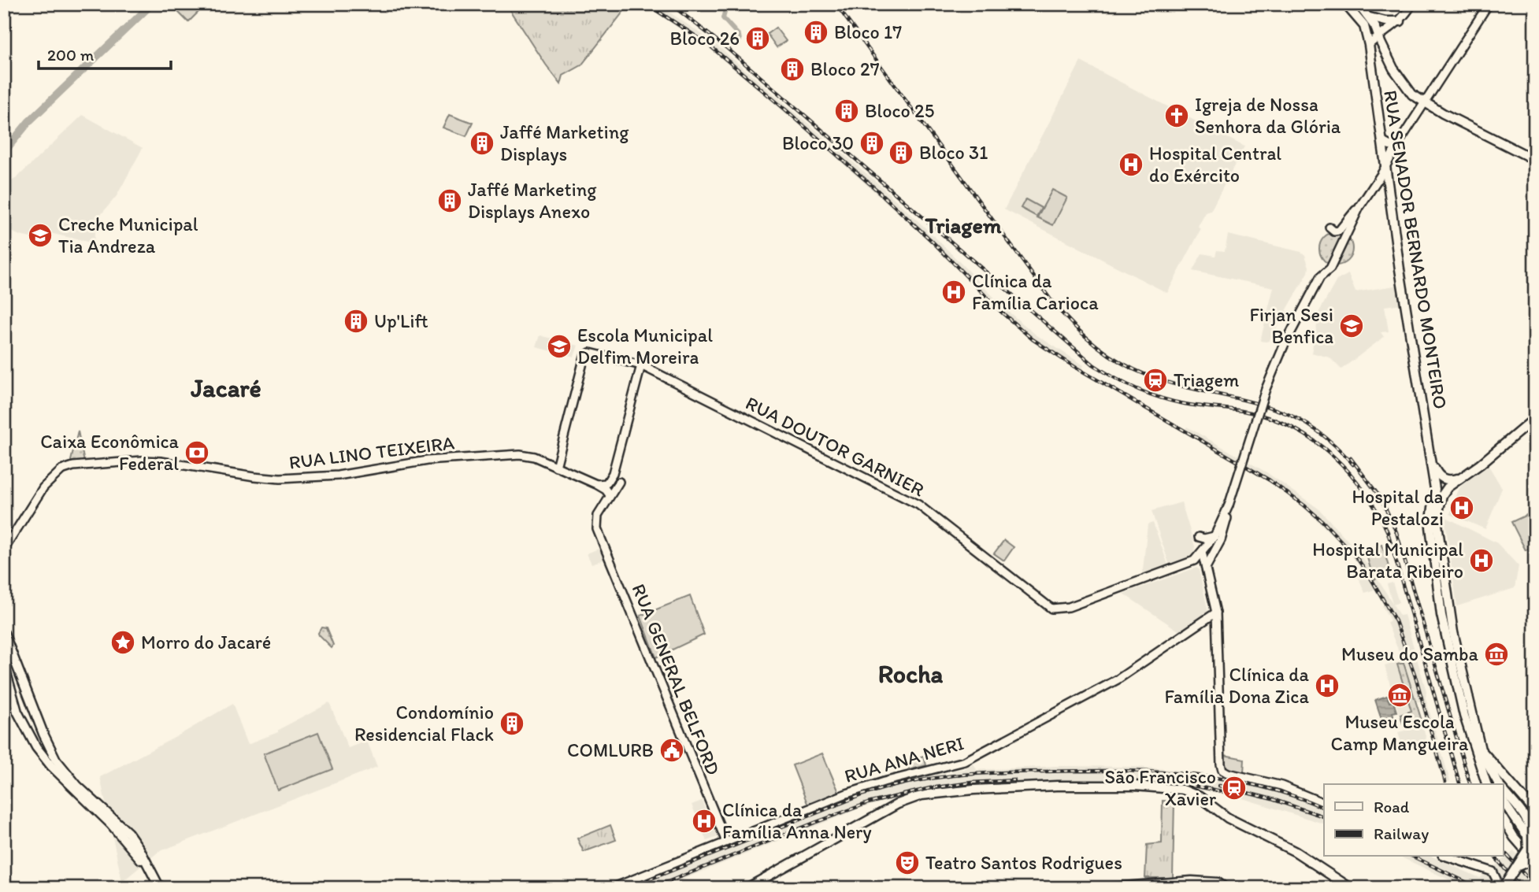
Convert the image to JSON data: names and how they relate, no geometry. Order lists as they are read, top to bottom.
{
  "streets": {
    "main road": [
      "RUA SENADOR BERNARDO MONTEIRO",
      "RUA DOUTOR GARNIER",
      "RUA LINO TEIXEIRA",
      "RUA GENERAL BELFORD",
      "RUA ANA NERI"
    ]
  },
  "crossings": [
    ["RUA DOUTOR GARNIER", "RUA LINO TEIXEIRA"],
    ["RUA LINO TEIXEIRA", "RUA GENERAL BELFORD"],
    ["RUA GENERAL BELFORD", "RUA ANA NERI"]
  ],
  "districts": ["Triagem", "Jacaré", "Rocha"],
  "places": {
    "building": [
      "Bloco 17",
      "Bloco 26",
      "Bloco 27",
      "Bloco 25",
      "Jaffé Marketing Displays",
      "Bloco 30",
      "Bloco 31",
      "Jaffé Marketing Displays Anexo",
      "Up'Lift",
      "Condomínio Residencial Flack"
    ],
    "church": ["Igreja de Nossa Senhora da Glória"],
    "hospital": [
      "Hospital Central do Exército",
      "Clínica da Família Carioca",
      "Hospital da Pestalozi",
      "Hospital Municipal Barata Ribeiro",
      "Clínica da Família Dona Zica",
      "Clínica da Família Anna Nery"
    ],
    "school or university": ["Creche Municipal Tia Andreza", "Firjan Sesi Benfica", "Escola Municipal Delfim Moreira"],
    "station": ["Triagem", "São Francisco Xavier"],
    "bank": ["Caixa Econômica Federal"],
    "place": ["Morro do Jacaré"],
    "museum": ["Museu do Samba", "Museu Escola Camp Mangueira"],
    "public building": ["COMLURB"],
    "theatre": ["Teatro Santos Rodrigues"]
  },
  "legend": ["Road", "Railway"],
  "scale_bar": "200 m"
}
